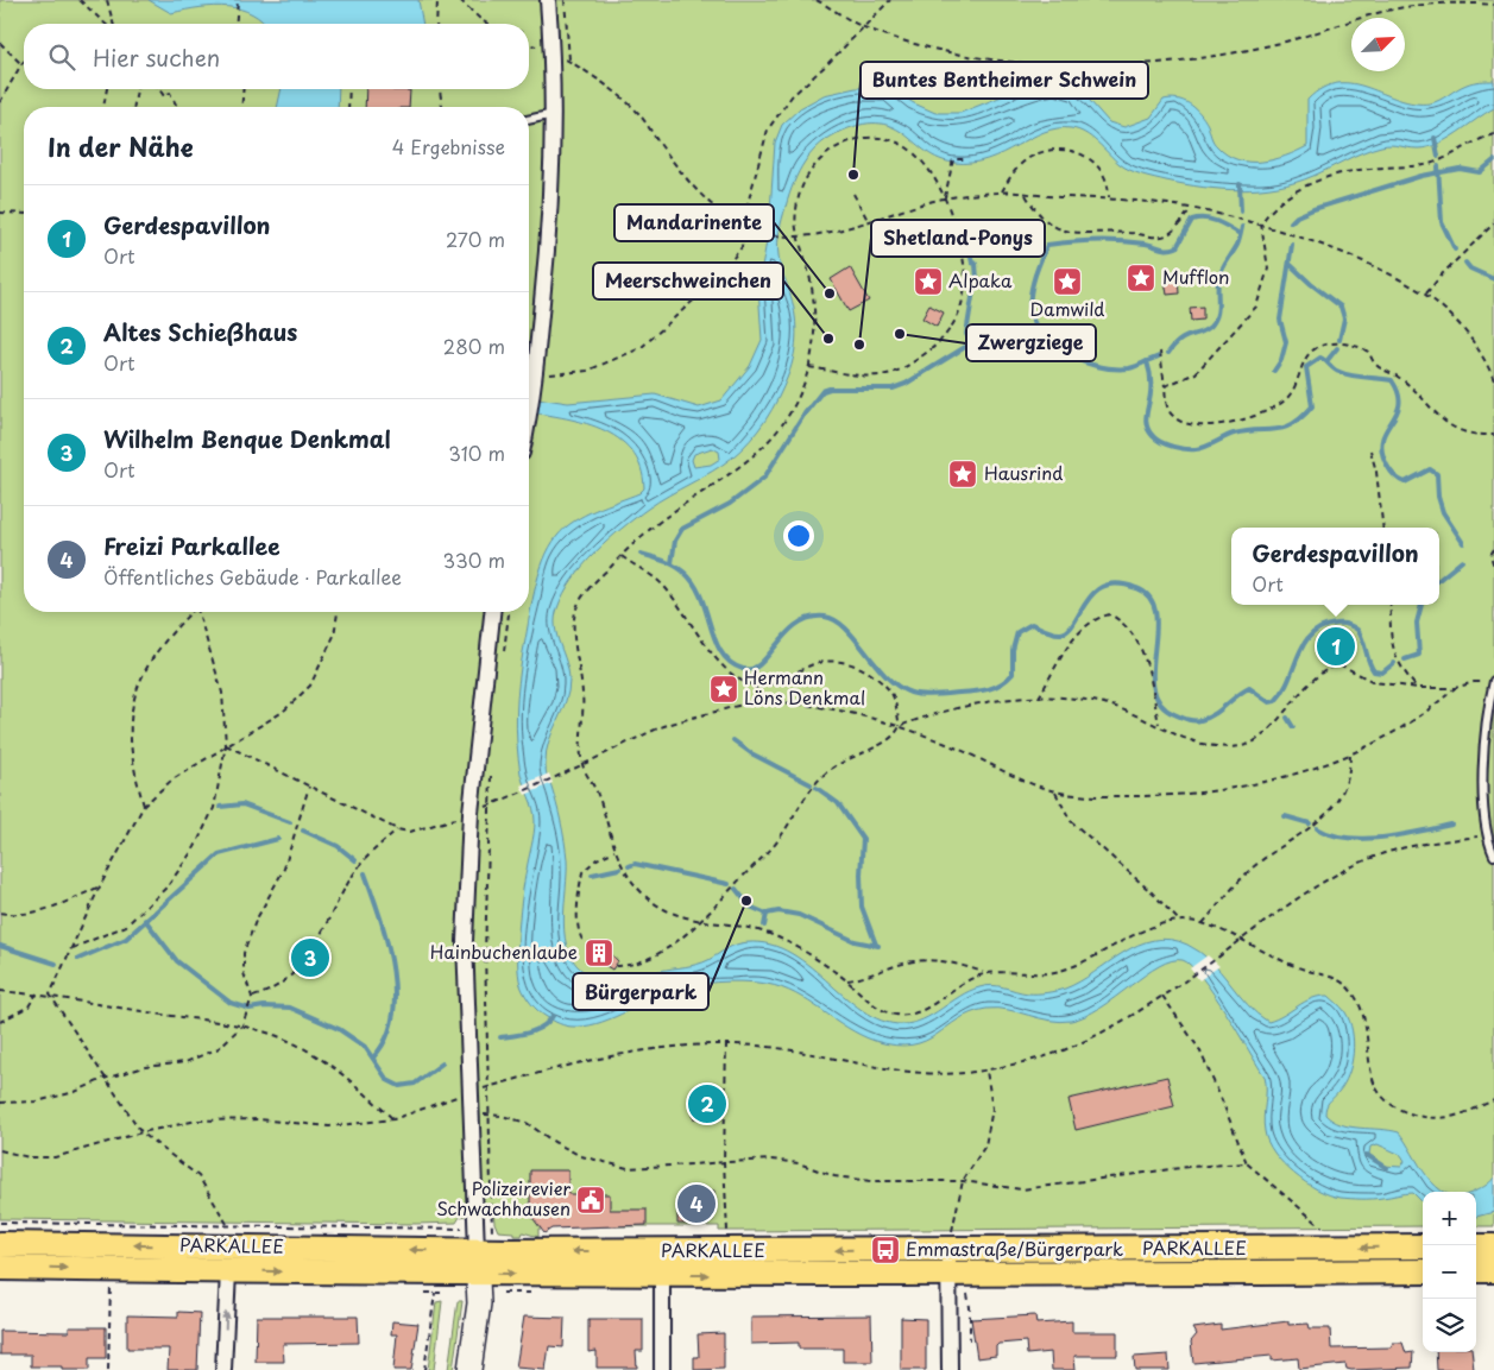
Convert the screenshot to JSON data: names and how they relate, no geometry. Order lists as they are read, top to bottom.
{
  "streets": {
    "main road": ["PARKALLEE"]
  },
  "places": {
    "other": [
      "Buntes Bentheimer Schwein",
      "Mandarinente",
      "Zwergziege",
      "Meerschweinchen",
      "Shetland-Ponys",
      "Bürgerpark"
    ],
    "place": [
      "Mufflon",
      "Alpaka",
      "Damwild",
      "Hausrind",
      "Hermann Löns Denkmal"
    ],
    "building": ["Hainbuchenlaube"],
    "public building": ["Polizeirevier Schwachhausen"],
    "bus stop": ["Emmastraße/Bürgerpark"]
  },
  "north": "top right",
  "page": {
    "search": "Hier suchen",
    "heading": ["In der Nähe", "4 Ergebnisse"],
    "list": [
      {
        "mark": "1",
        "name": "Gerdespavillon",
        "note": "Ort",
        "value": "270 m"
      },
      {
        "mark": "2",
        "name": "Altes Schießhaus",
        "note": "Ort",
        "value": "280 m"
      },
      {
        "mark": "3",
        "name": "Wilhelm Benque Denkmal",
        "note": "Ort",
        "value": "310 m"
      },
      {
        "mark": "4",
        "name": "Freizi Parkallee",
        "note": "Öffentliches Gebäude · Parkallee",
        "value": "330 m"
      }
    ],
    "popup": ["Gerdespavillon", "Ort"],
    "pins": [
      "1",
      "3",
      "2",
      "4"
    ],
    "map_buttons": ["+", "−"]
  }
}
